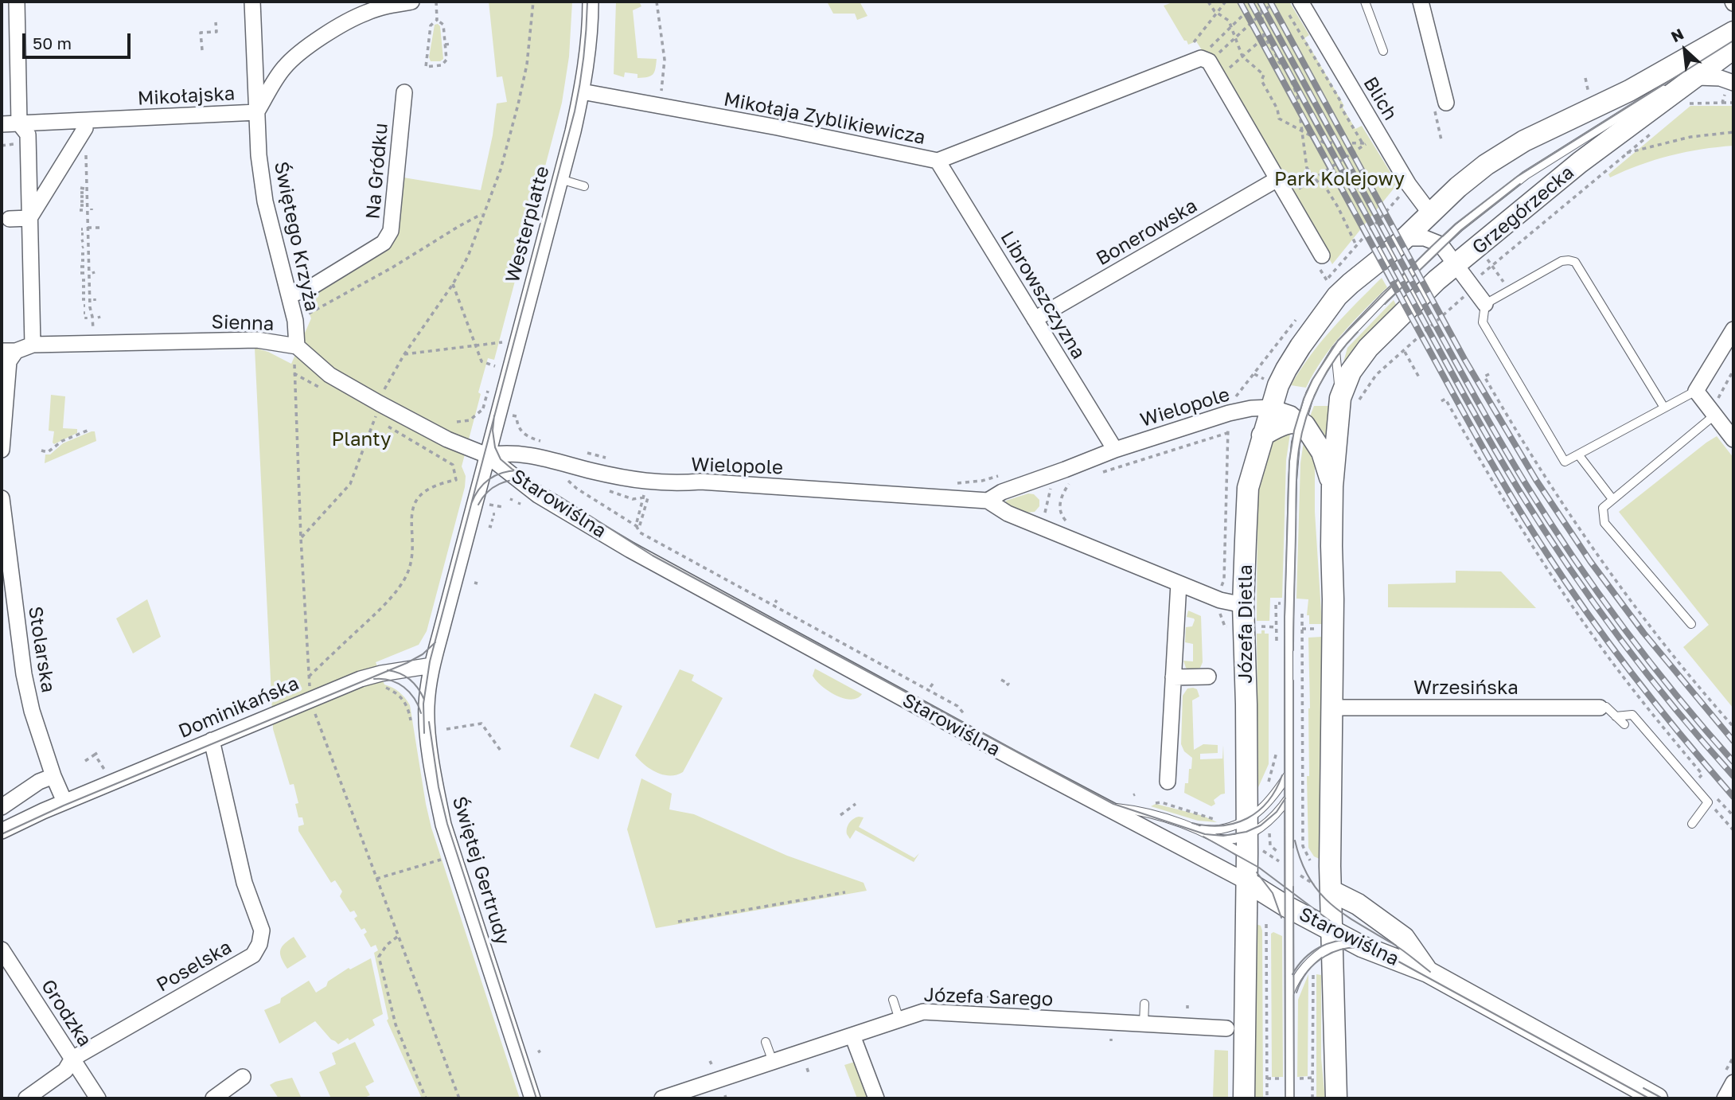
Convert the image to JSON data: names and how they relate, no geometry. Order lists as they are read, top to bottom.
{
  "streets": {
    "street": [
      "Mikołajska",
      "Blich",
      "Mikołaja Zyblikiewicza",
      "Na Gródku",
      "Grzegórzecka",
      "Westerplatte",
      "Bonerowska",
      "Świętego Krzyża",
      "Librowszczyzna",
      "Sienna",
      "Wielopole",
      "Starowiślna",
      "Józefa Dietla",
      "Stolarska",
      "Wrzesińska",
      "Dominikańska",
      "Świętej Gertrudy",
      "Poselska",
      "Józefa Sarego",
      "Grodzka"
    ]
  },
  "crossings": [
    ["Mikołajska", "Świętego Krzyża"],
    ["Blich", "Józefa Dietla"],
    ["Mikołaja Zyblikiewicza", "Westerplatte"],
    ["Mikołaja Zyblikiewicza", "Librowszczyzna"],
    ["Na Gródku", "Świętego Krzyża"],
    ["Westerplatte", "Sienna"],
    ["Westerplatte", "Wielopole"],
    ["Westerplatte", "Starowiślna"],
    ["Westerplatte", "Świętej Gertrudy"],
    ["Bonerowska", "Librowszczyzna"],
    ["Świętego Krzyża", "Sienna"],
    ["Librowszczyzna", "Wielopole"],
    ["Sienna", "Wielopole"],
    ["Sienna", "Starowiślna"],
    ["Sienna", "Świętej Gertrudy"],
    ["Wielopole", "Starowiślna"],
    ["Wielopole", "Józefa Dietla"],
    ["Wielopole", "Świętej Gertrudy"],
    ["Starowiślna", "Józefa Dietla"],
    ["Starowiślna", "Świętej Gertrudy"],
    ["Stolarska", "Dominikańska"],
    ["Dominikańska", "Świętej Gertrudy"],
    ["Dominikańska", "Poselska"],
    ["Poselska", "Grodzka"]
  ],
  "parks": ["Park Kolejowy", "Planty"],
  "scale_bar": "50 m",
  "north": "top left"
}
